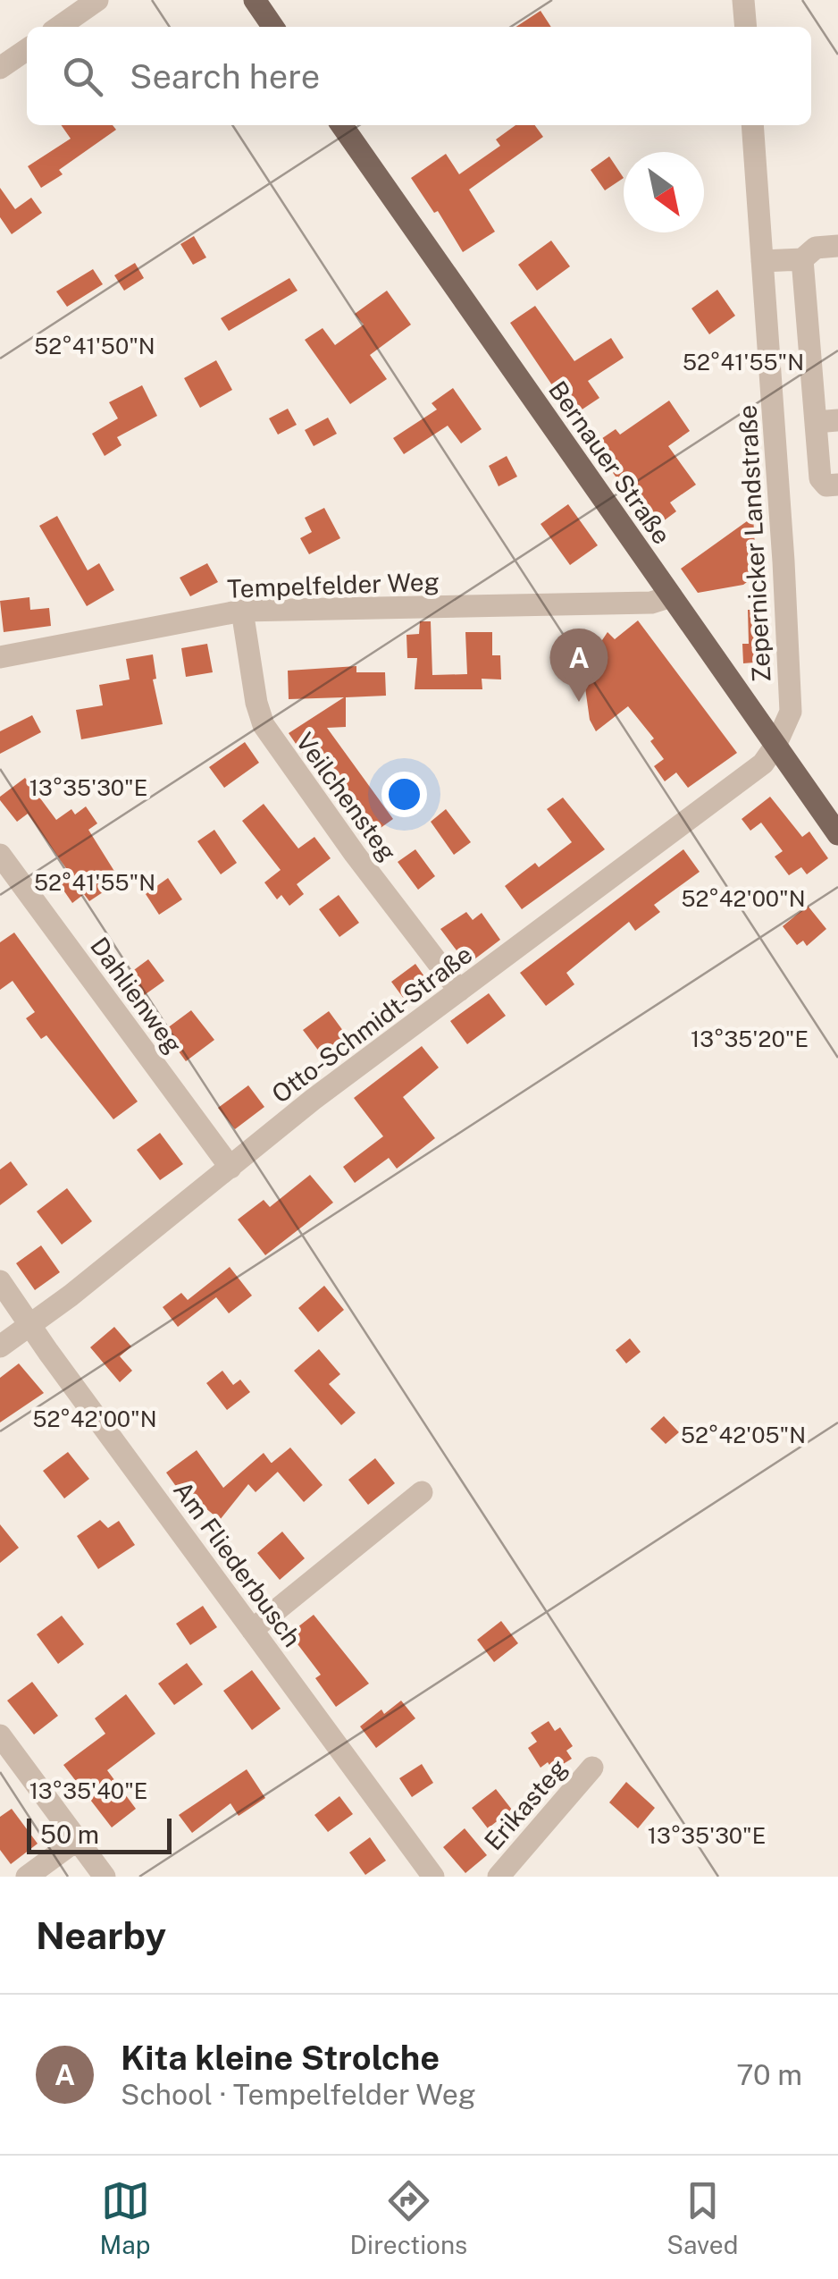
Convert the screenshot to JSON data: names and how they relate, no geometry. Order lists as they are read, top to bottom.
{
  "streets": {
    "main road": ["Bernauer Straße"],
    "street": [
      "Zepernicker Landstraße",
      "Tempelfelder Weg",
      "Veilchensteg",
      "Dahlienweg",
      "Otto-Schmidt-Straße",
      "Am Fliederbusch",
      "Erikasteg"
    ]
  },
  "crossings": [
    ["Bernauer Straße", "Zepernicker Landstraße"],
    ["Bernauer Straße", "Tempelfelder Weg"],
    ["Bernauer Straße", "Otto-Schmidt-Straße"],
    ["Zepernicker Landstraße", "Otto-Schmidt-Straße"],
    ["Tempelfelder Weg", "Veilchensteg"],
    ["Veilchensteg", "Otto-Schmidt-Straße"],
    ["Dahlienweg", "Otto-Schmidt-Straße"],
    ["Otto-Schmidt-Straße", "Am Fliederbusch"]
  ],
  "scale_bar": "50 m",
  "north": "bottom right",
  "page": {
    "search": "Search here",
    "pins": "A",
    "scale": "50 m",
    "heading": "Nearby",
    "list": [
      {
        "mark": "A",
        "name": "Kita kleine Strolche",
        "note": "School · Tempelfelder Weg",
        "value": "70 m"
      }
    ],
    "nav": ["Map", "Directions", "Saved"]
  },
  "coordinates": [
    "52°41'50\"N",
    "52°41'55\"N",
    "13°35'30\"E",
    "52°42'00\"N",
    "13°35'20\"E",
    "52°42'05\"N",
    "13°35'40\"E"
  ]
}
